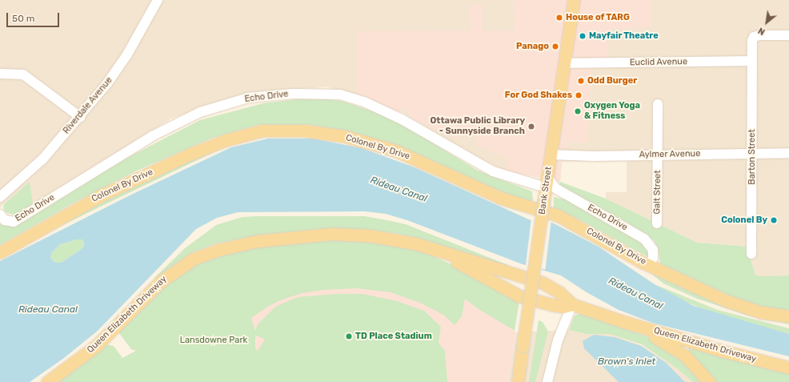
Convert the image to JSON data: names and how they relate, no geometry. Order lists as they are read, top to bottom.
{
  "streets": {
    "main road": ["Colonel By Drive", "Bank Street", "Queen Elizabeth Driveway"],
    "street": [
      "Euclid Avenue",
      "Echo Drive",
      "Riverdale Avenue",
      "Aylmer Avenue",
      "Barton Street",
      "Galt Street"
    ]
  },
  "crossings": [
    ["Euclid Avenue", "Barton Street"],
    ["Euclid Avenue", "Bank Street"],
    ["Echo Drive", "Colonel By Drive"],
    ["Echo Drive", "Bank Street"],
    ["Aylmer Avenue", "Barton Street"],
    ["Aylmer Avenue", "Bank Street"],
    ["Aylmer Avenue", "Galt Street"]
  ],
  "water": ["Rideau Canal", "Brown's Inlet"],
  "parks": ["Lansdowne Park"],
  "places": [
    "House of TARG",
    "Mayfair Theatre",
    "Panago",
    "Odd Burger",
    "For God Shakes",
    "Oxygen Yoga & Fitness",
    "Ottawa Public Library - Sunnyside Branch",
    "Colonel By",
    "TD Place Stadium"
  ],
  "scale_bar": "50 m",
  "north": "bottom left"
}
